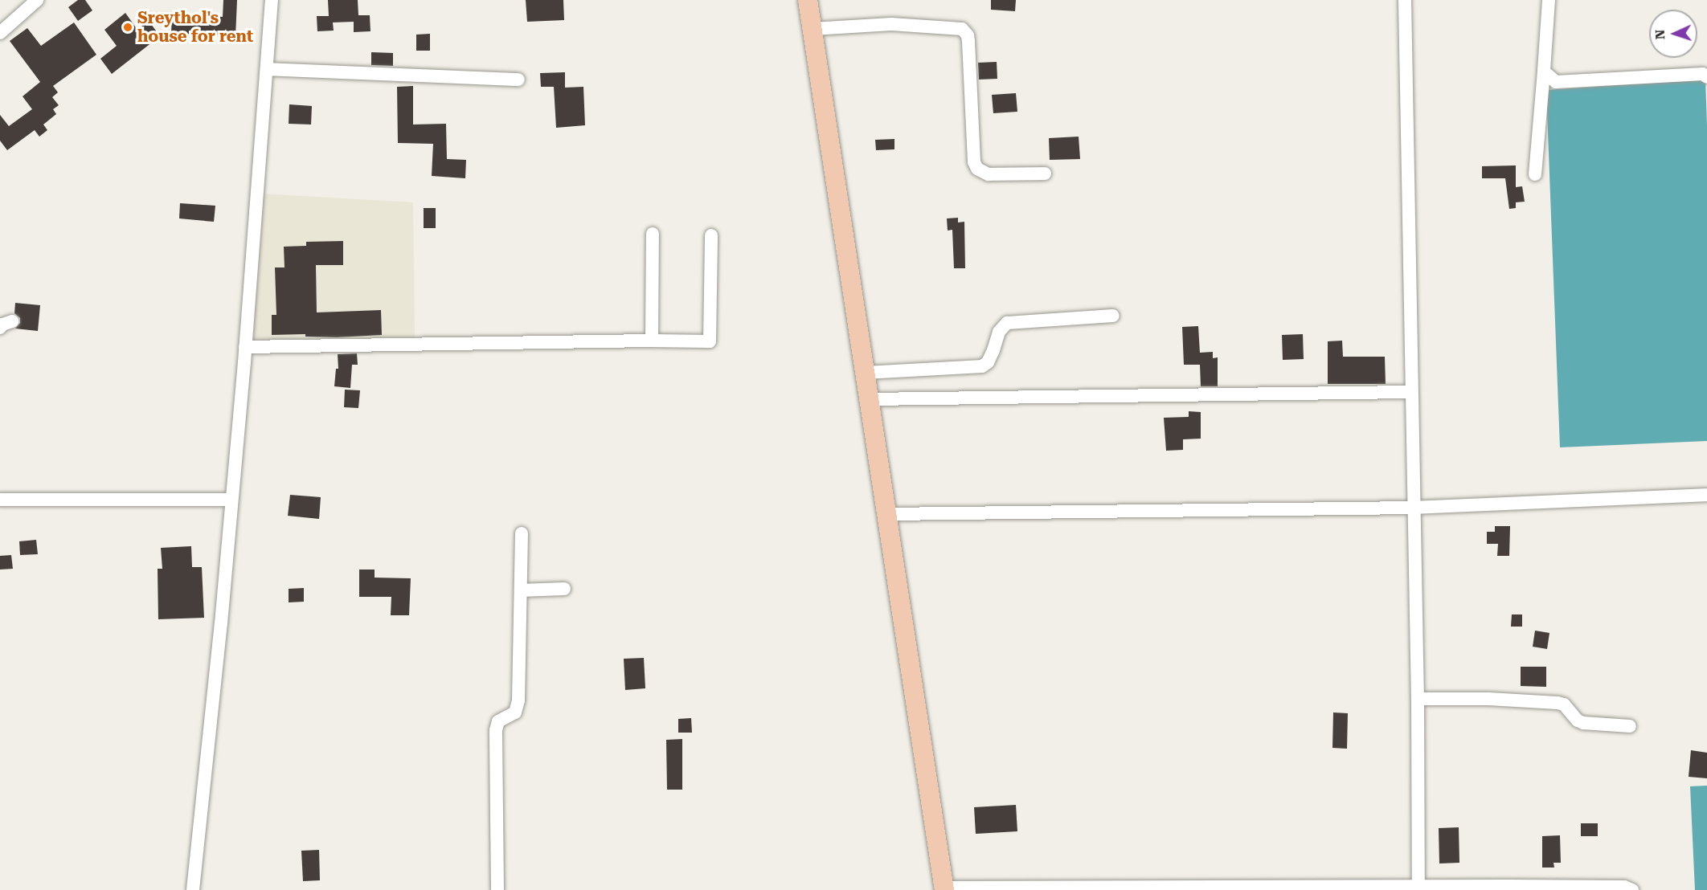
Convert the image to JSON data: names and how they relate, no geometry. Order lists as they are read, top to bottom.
{
  "places": ["Sreythol's house for rent"],
  "north": "left"
}
